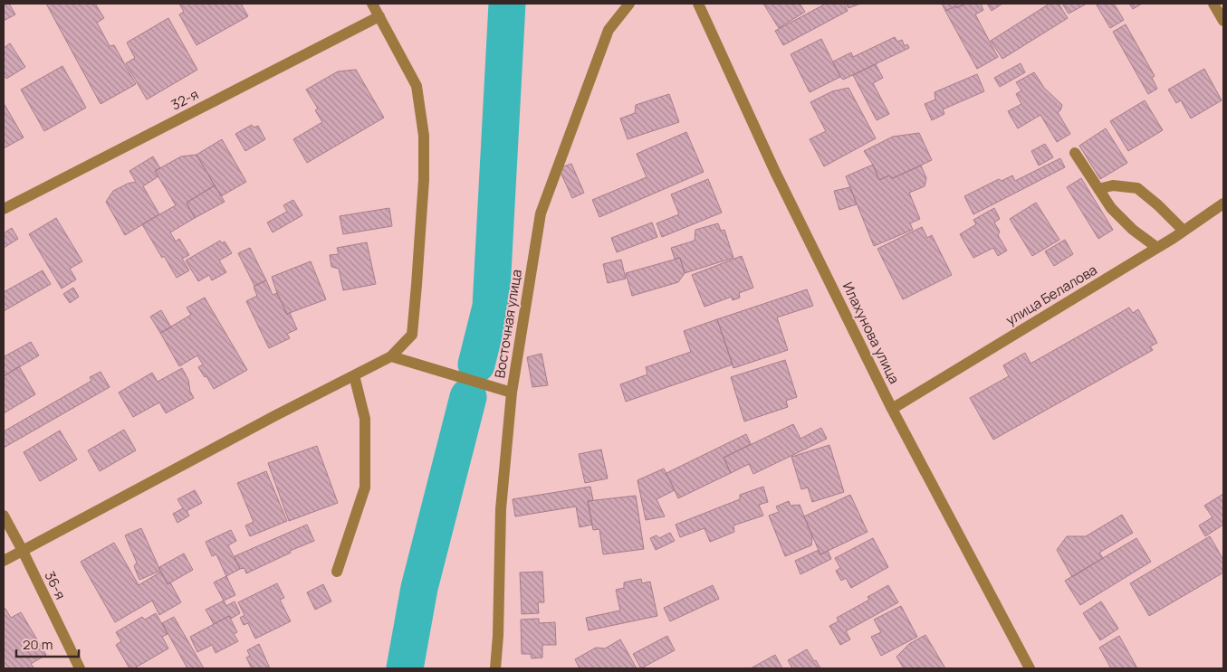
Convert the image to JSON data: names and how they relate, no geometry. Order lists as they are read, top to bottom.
{
  "streets": {
    "street": [
      "32-я",
      "улица Белалова",
      "Восточная улица",
      "Илахунова улица",
      "36-я"
    ]
  },
  "crossings": [
    ["улица Белалова", "Илахунова улица"]
  ],
  "scale_bar": "20 m"
}
